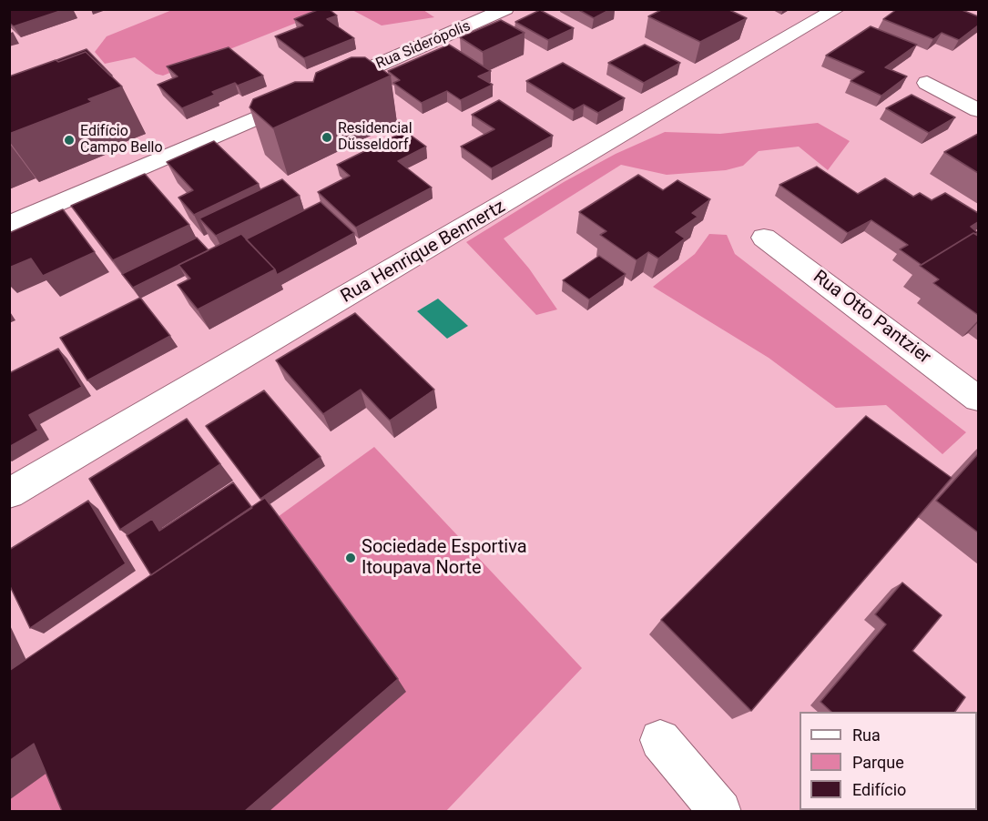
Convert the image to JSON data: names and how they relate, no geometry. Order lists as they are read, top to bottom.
{
  "streets": {
    "street": ["Rua Siderópolis", "Rua Henrique Bennertz", "Rua Otto Pantzier"]
  },
  "places": ["Residencial Düsseldorf", "Edifício Campo Bello", "Sociedade Esportiva Itoupava Norte"],
  "legend": ["Rua", "Parque", "Edifício"]
}
